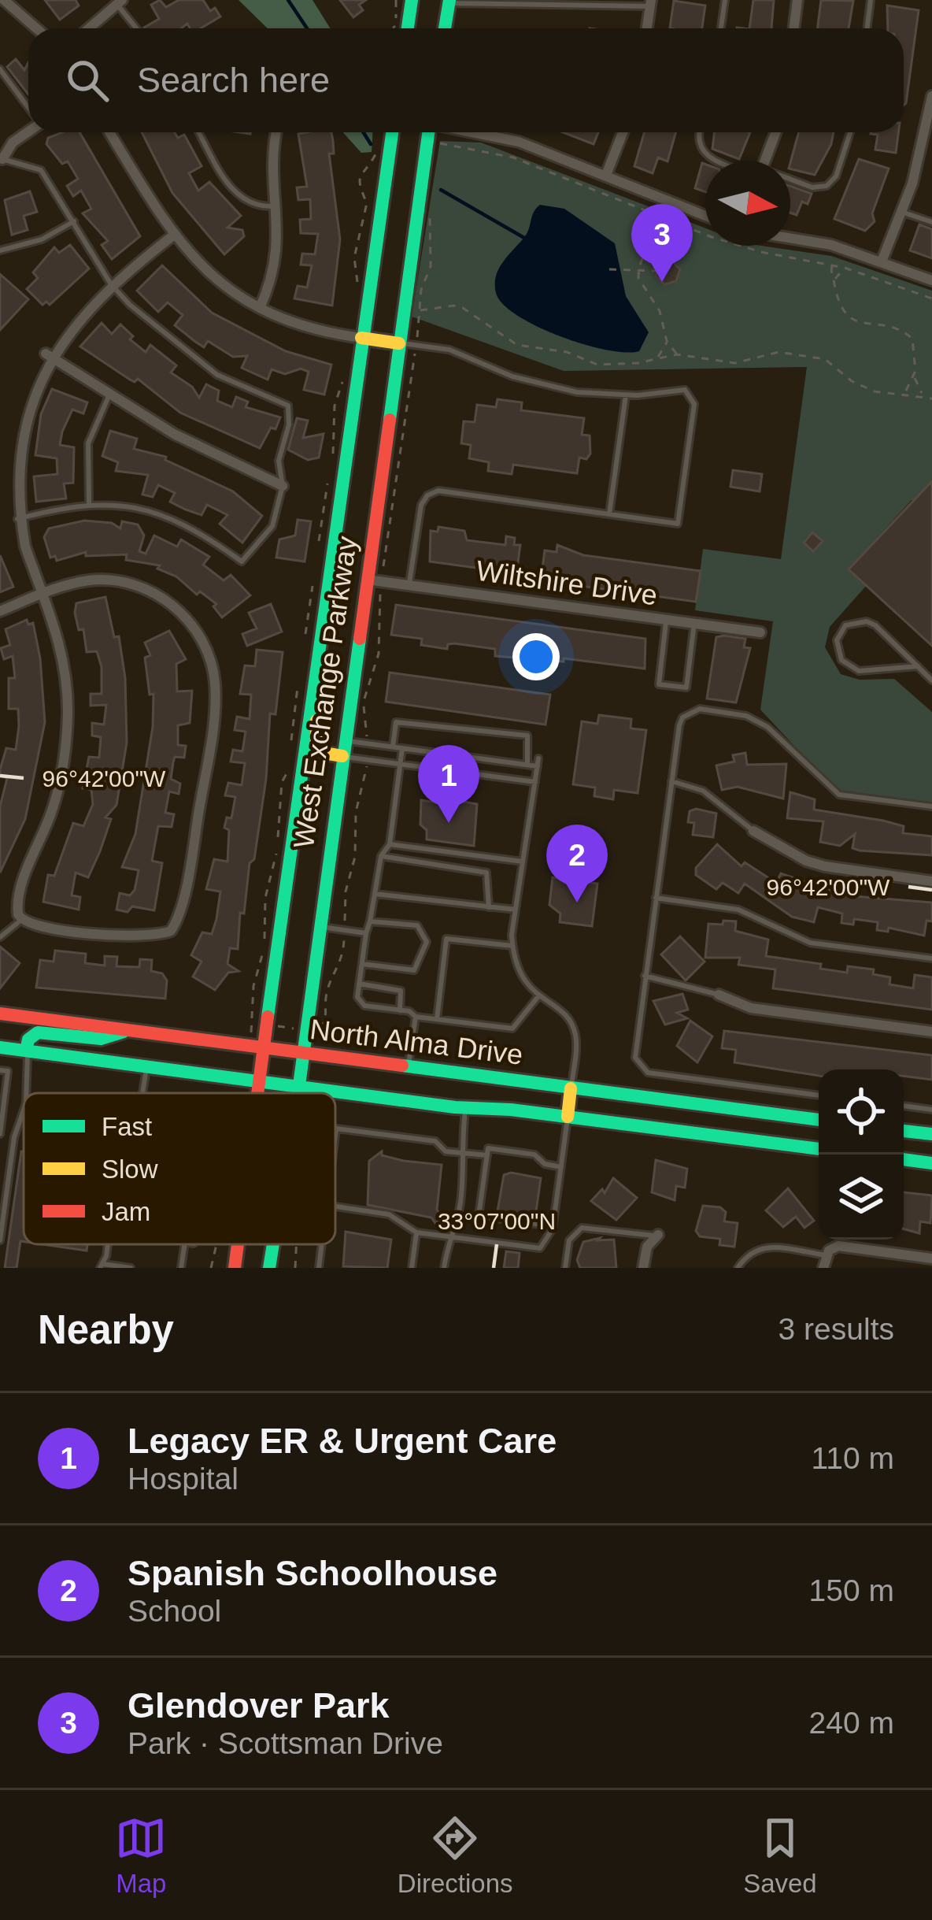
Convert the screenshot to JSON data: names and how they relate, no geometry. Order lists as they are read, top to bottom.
{
  "streets": {
    "main road": ["West Exchange Parkway", "North Alma Drive"],
    "street": ["Wiltshire Drive"]
  },
  "crossings": [
    ["Wiltshire Drive", "West Exchange Parkway"],
    ["West Exchange Parkway", "North Alma Drive"]
  ],
  "legend": ["Fast", "Slow", "Jam"],
  "north": "right",
  "page": {
    "search": "Search here",
    "pins": ["3", "1", "2"],
    "heading": ["Nearby", "3 results"],
    "list": [
      {
        "mark": "1",
        "name": "Legacy ER & Urgent Care",
        "note": "Hospital",
        "value": "110 m"
      },
      {
        "mark": "2",
        "name": "Spanish Schoolhouse",
        "note": "School",
        "value": "150 m"
      },
      {
        "mark": "3",
        "name": "Glendover Park",
        "note": "Park · Scottsman Drive",
        "value": "240 m"
      }
    ],
    "nav": ["Map", "Directions", "Saved"]
  },
  "coordinates": ["96°42'00\"W", "33°07'00\"N"]
}
